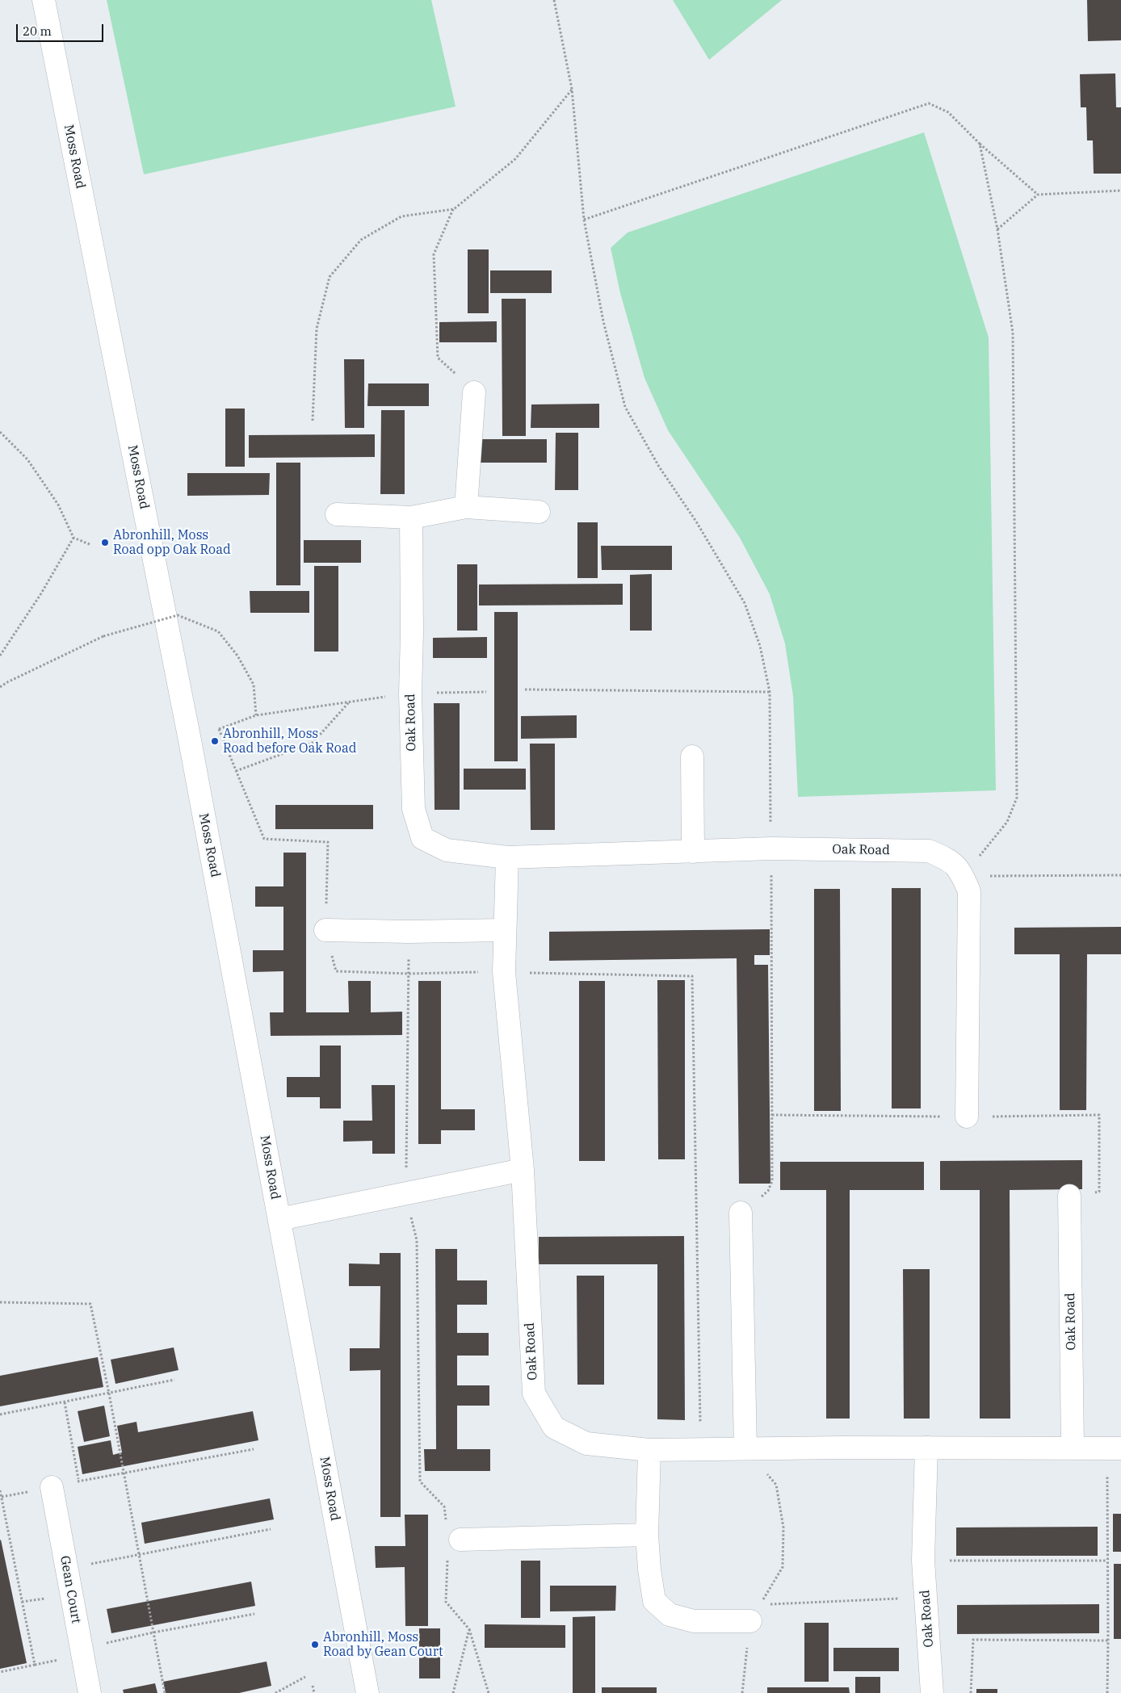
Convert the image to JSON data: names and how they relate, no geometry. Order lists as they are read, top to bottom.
{
  "streets": {
    "street": ["Moss Road", "Oak Road", "Gean Court"]
  },
  "places": ["Abronhill, Moss Road opp Oak Road", "Abronhill, Moss Road before Oak Road", "Abronhill, Moss Road by Gean Court"],
  "scale_bar": "20 m"
}
